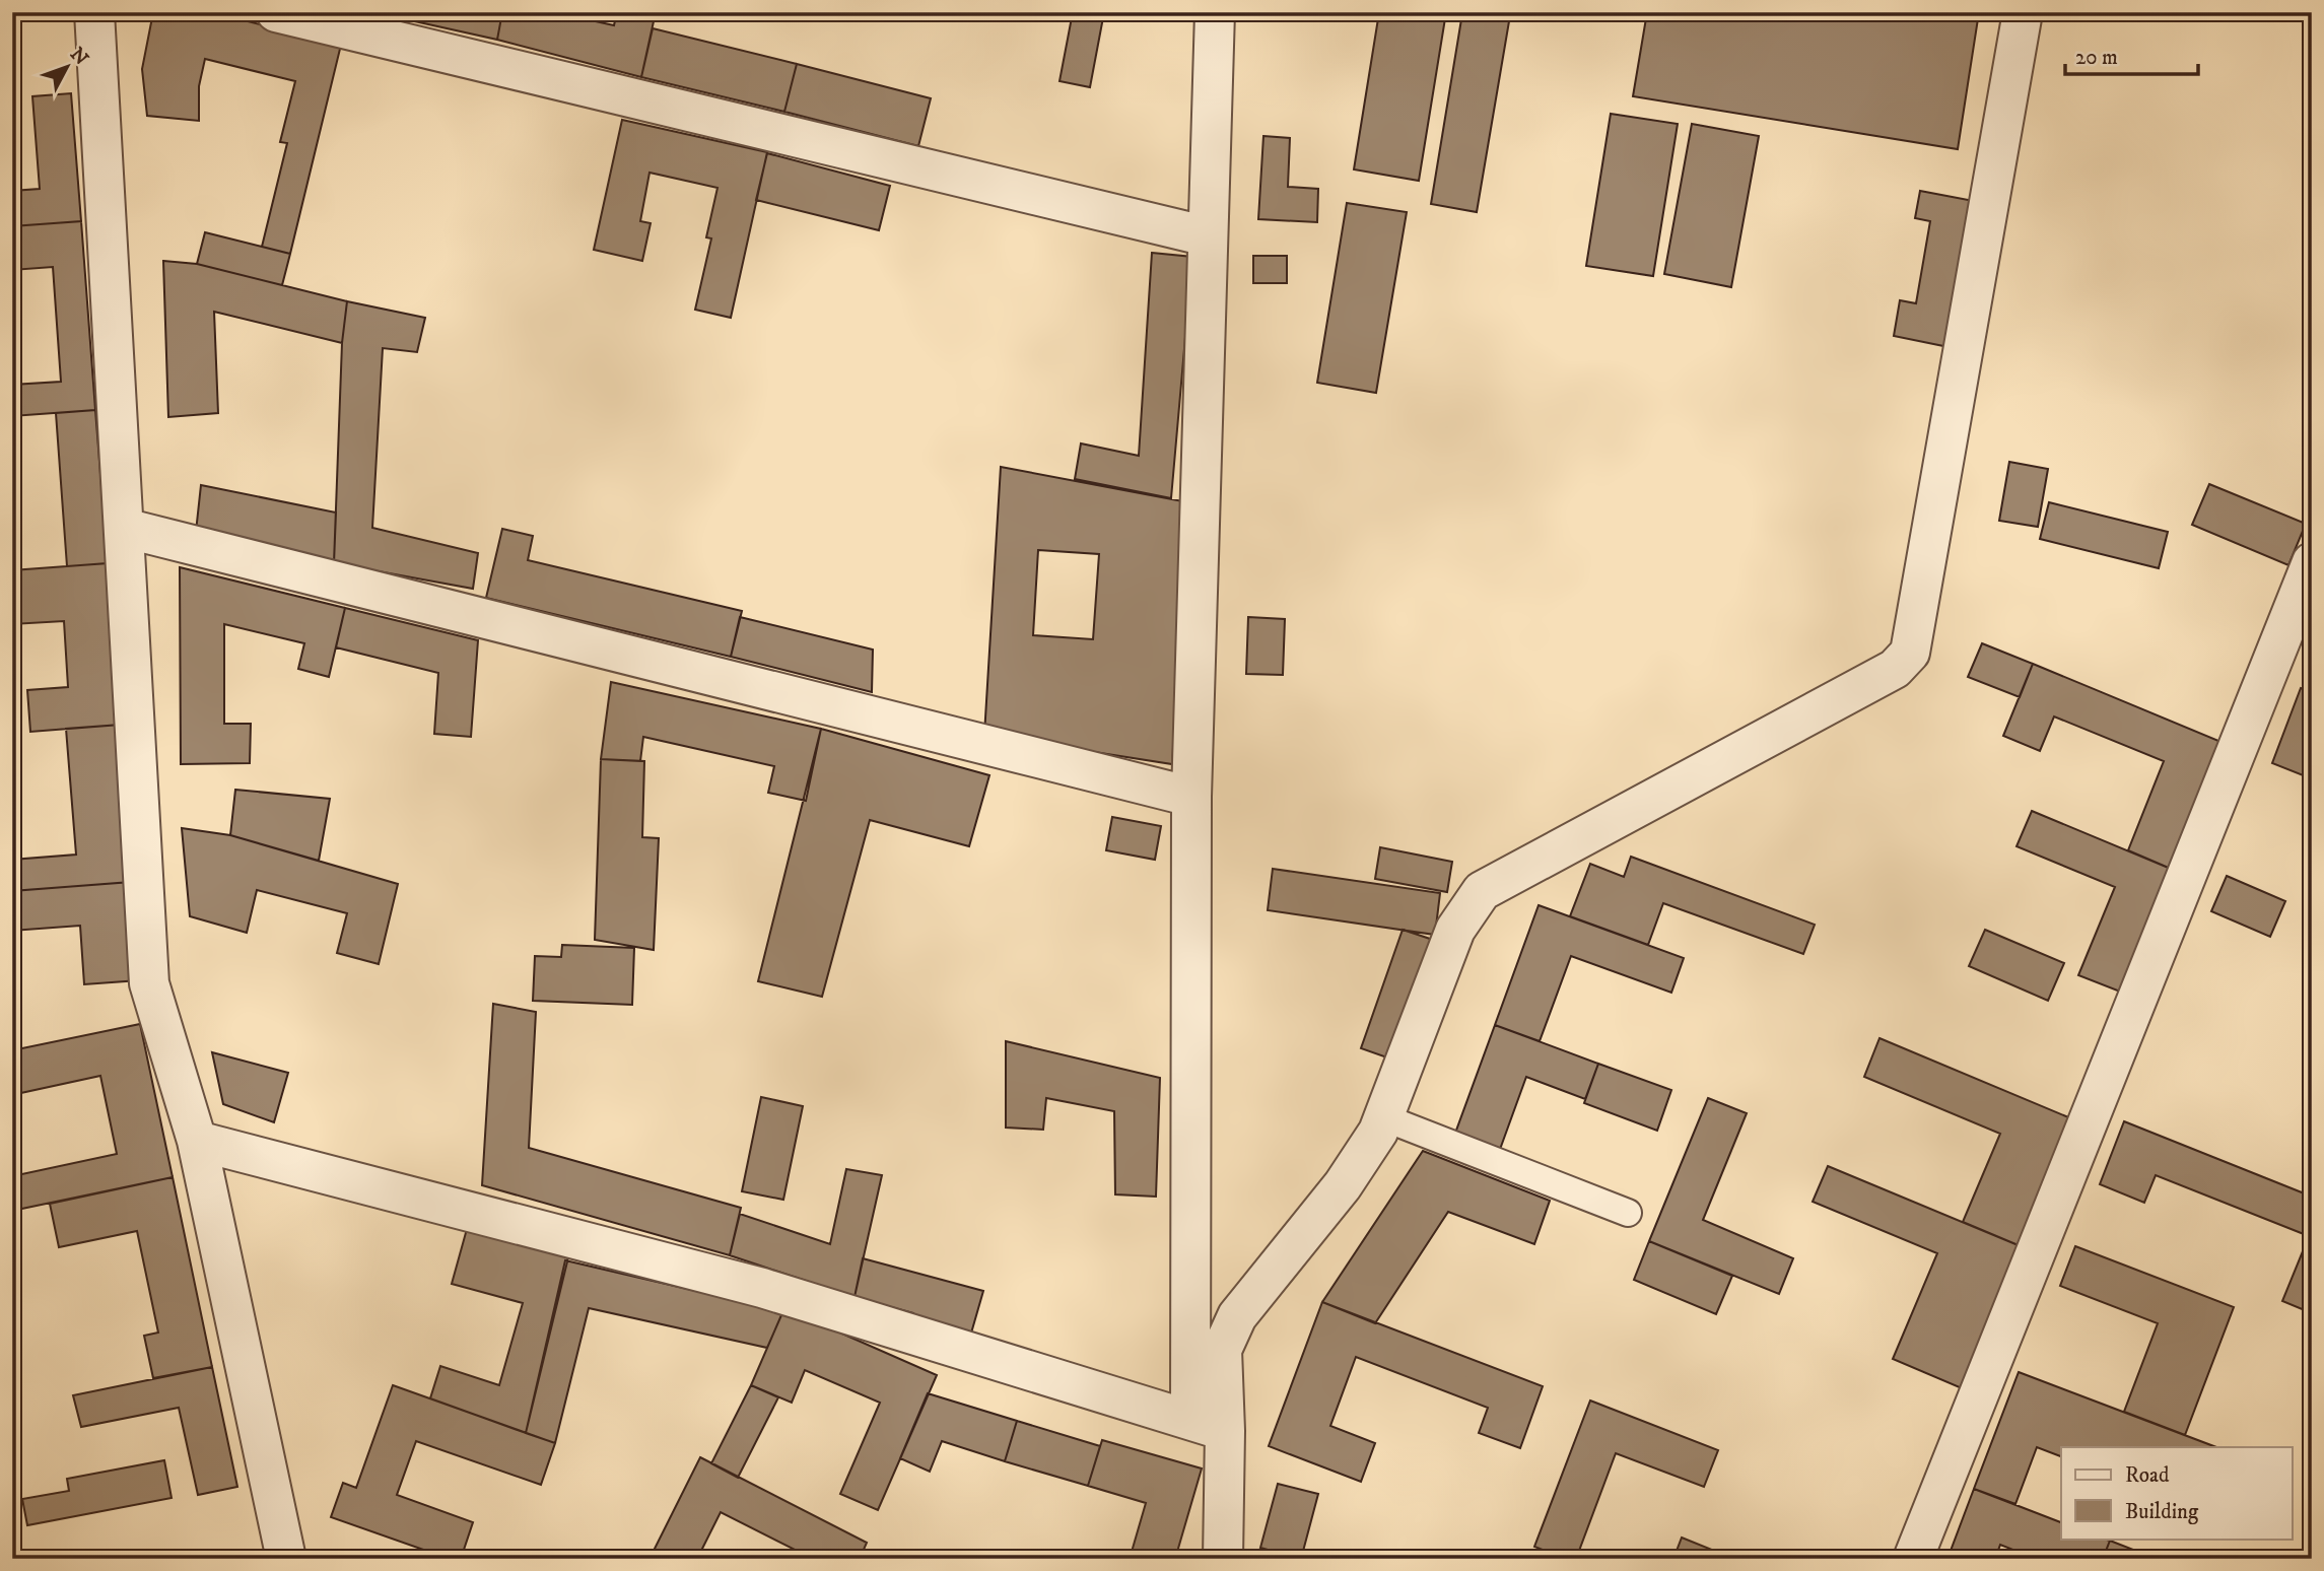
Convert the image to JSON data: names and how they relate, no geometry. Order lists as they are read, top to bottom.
{
  "legend": ["Road", "Building"],
  "scale_bar": "20 m",
  "north": "top right"
}
